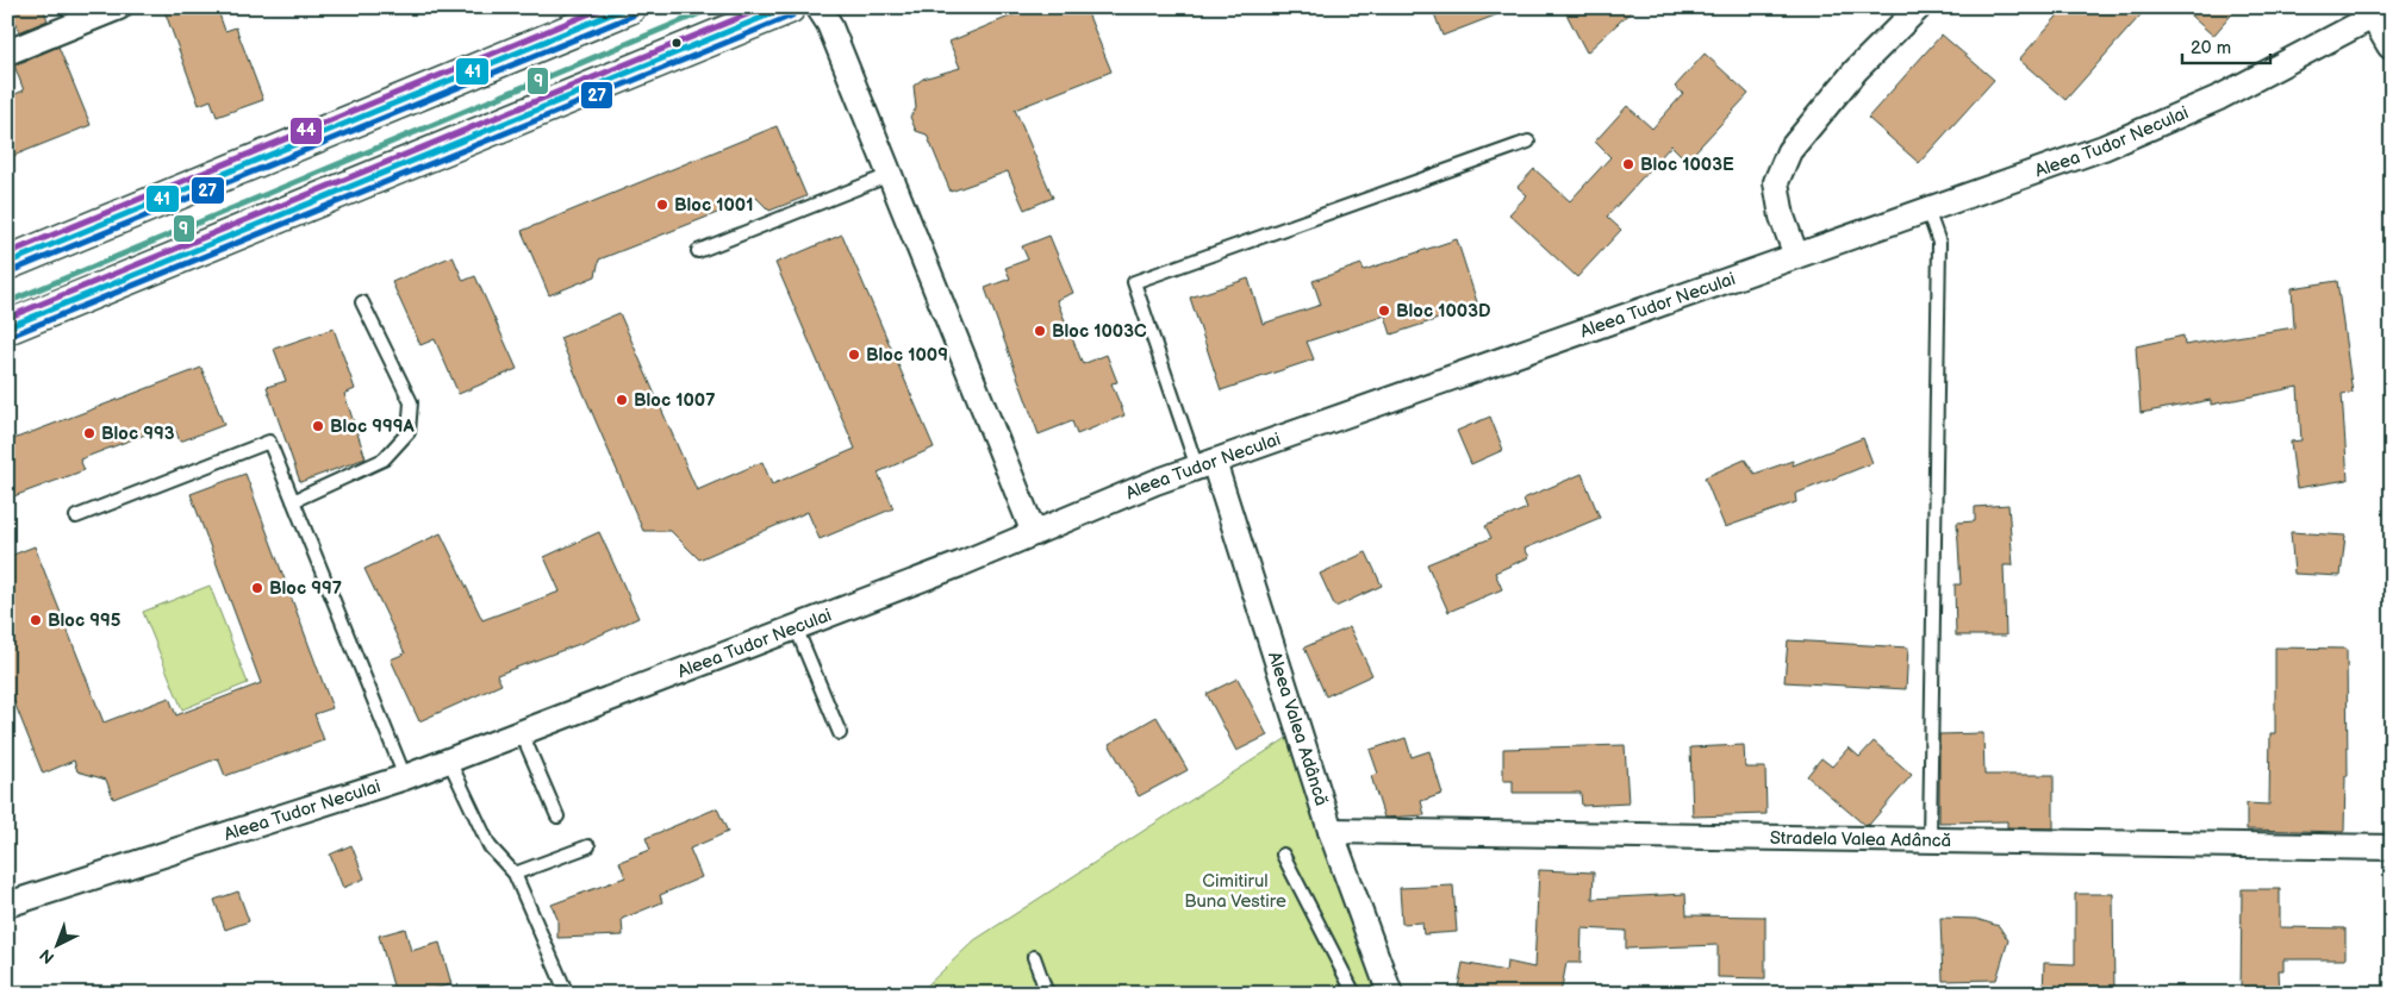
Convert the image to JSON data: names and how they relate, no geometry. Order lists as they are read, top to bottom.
{
  "streets": {
    "street": ["Aleea Tudor Neculai", "Aleea Valea Adâncă", "Stradela Valea Adâncă"]
  },
  "crossings": [
    ["Aleea Tudor Neculai", "Aleea Valea Adâncă"],
    ["Aleea Valea Adâncă", "Stradela Valea Adâncă"]
  ],
  "parks": ["Cimitirul Buna Vestire"],
  "places": [
    "Bloc 1003E",
    "Bloc 1001",
    "Bloc 1003D",
    "Bloc 1003C",
    "Bloc 1009",
    "Bloc 1007",
    "Bloc 999A",
    "Bloc 993",
    "Bloc 997",
    "Bloc 995"
  ],
  "lines": [
    "transit line 9",
    "transit line 41",
    "transit line 44",
    "transit line 27"
  ],
  "scale_bar": "20 m",
  "north": "bottom left"
}
